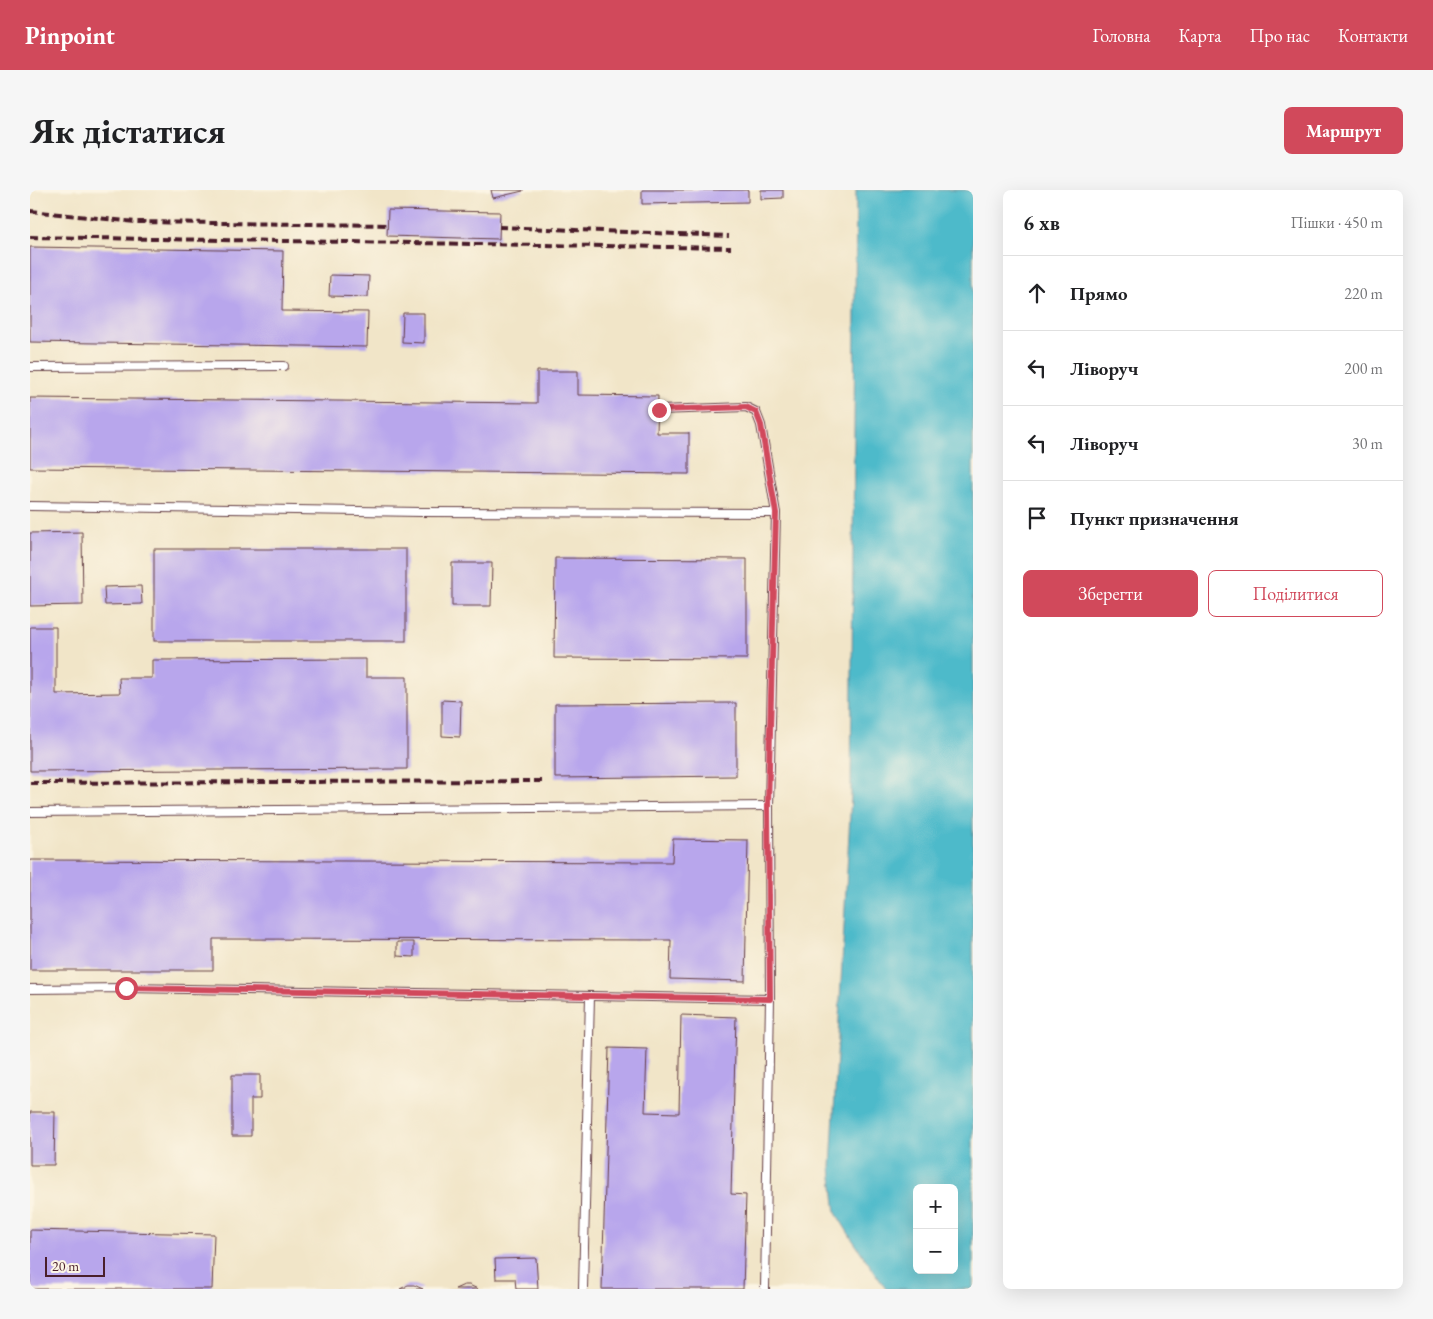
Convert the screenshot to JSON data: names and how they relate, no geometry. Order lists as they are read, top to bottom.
{
  "scale_bar": "20 m",
  "page": {
    "header": "Pinpoint",
    "nav": [
      "Головна",
      "Карта",
      "Про нас",
      "Контакти"
    ],
    "buttons": [
      "Маршрут",
      ["Зберегти", "Поділитися"]
    ],
    "title": "Як дістатися",
    "heading": ["6 хв", "Пішки · 450 m"],
    "list": [
      ["Прямо", "220 m"],
      ["Ліворуч", "200 m"],
      ["Ліворуч", "30 m"],
      "Пункт призначення"
    ],
    "map_buttons": ["+", "−"],
    "scale": "20 m"
  }
}
